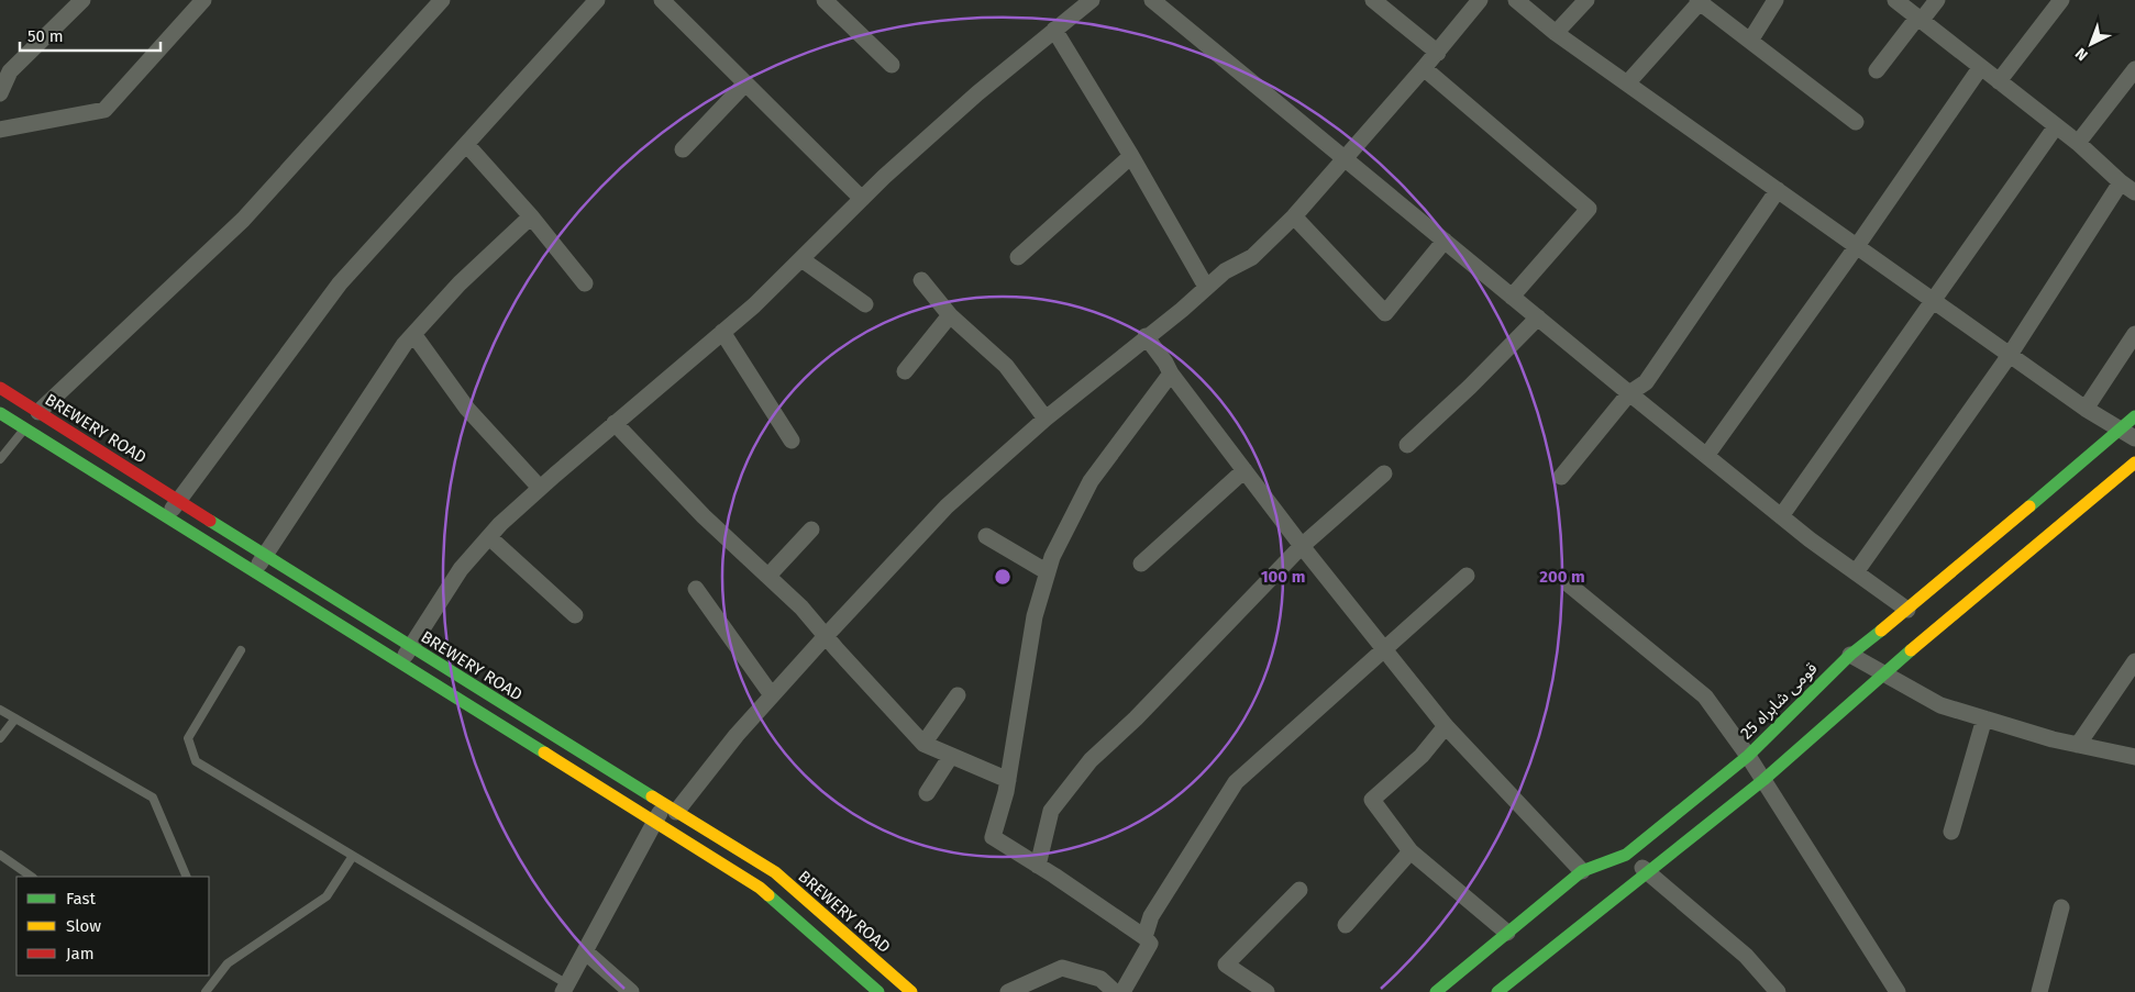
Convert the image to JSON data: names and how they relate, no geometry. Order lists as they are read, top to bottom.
{
  "streets": {
    "main road": ["BREWERY ROAD", "قومی شاہراہ 25"]
  },
  "legend": ["Fast", "Slow", "Jam"],
  "scale_bar": "50 m",
  "north": "bottom left",
  "rings": ["100 m", "200 m"]
}
